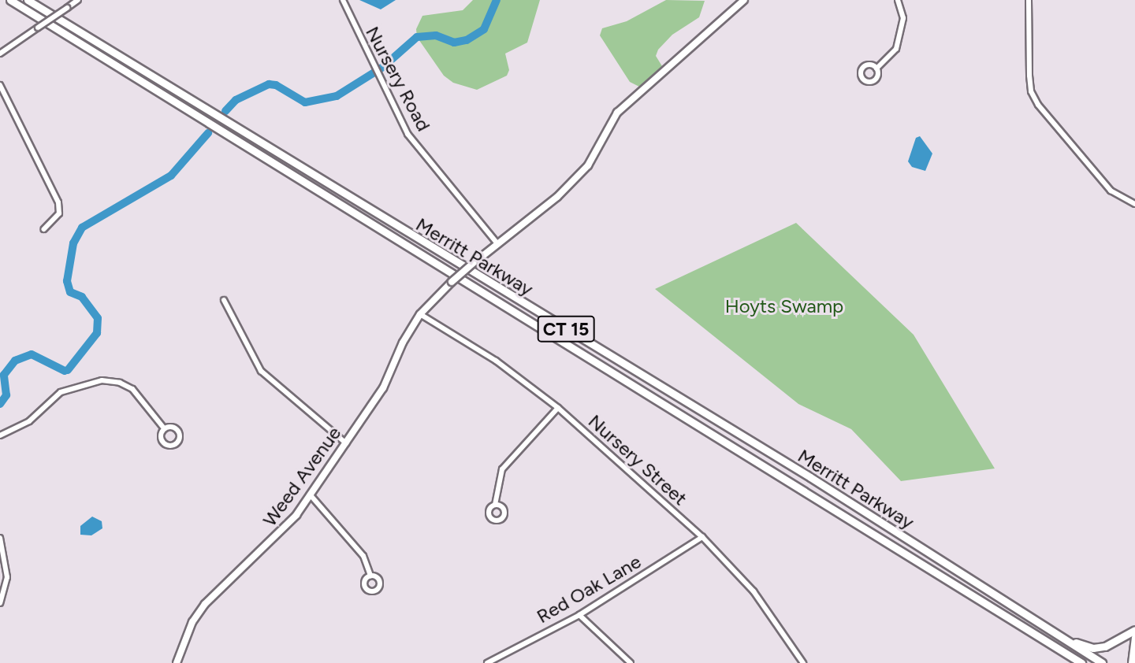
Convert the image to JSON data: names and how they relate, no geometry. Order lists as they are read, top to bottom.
{
  "streets": {
    "highway": ["Merritt Parkway", "CT 15"],
    "main road": ["Weed Avenue"],
    "street": ["Nursery Road", "Nursery Street", "Red Oak Lane"]
  },
  "crossings": [
    ["Nursery Road", "Weed Avenue"],
    ["Nursery Street", "Weed Avenue"],
    ["Nursery Street", "Red Oak Lane"]
  ],
  "parks": ["Hoyts Swamp"]
}
